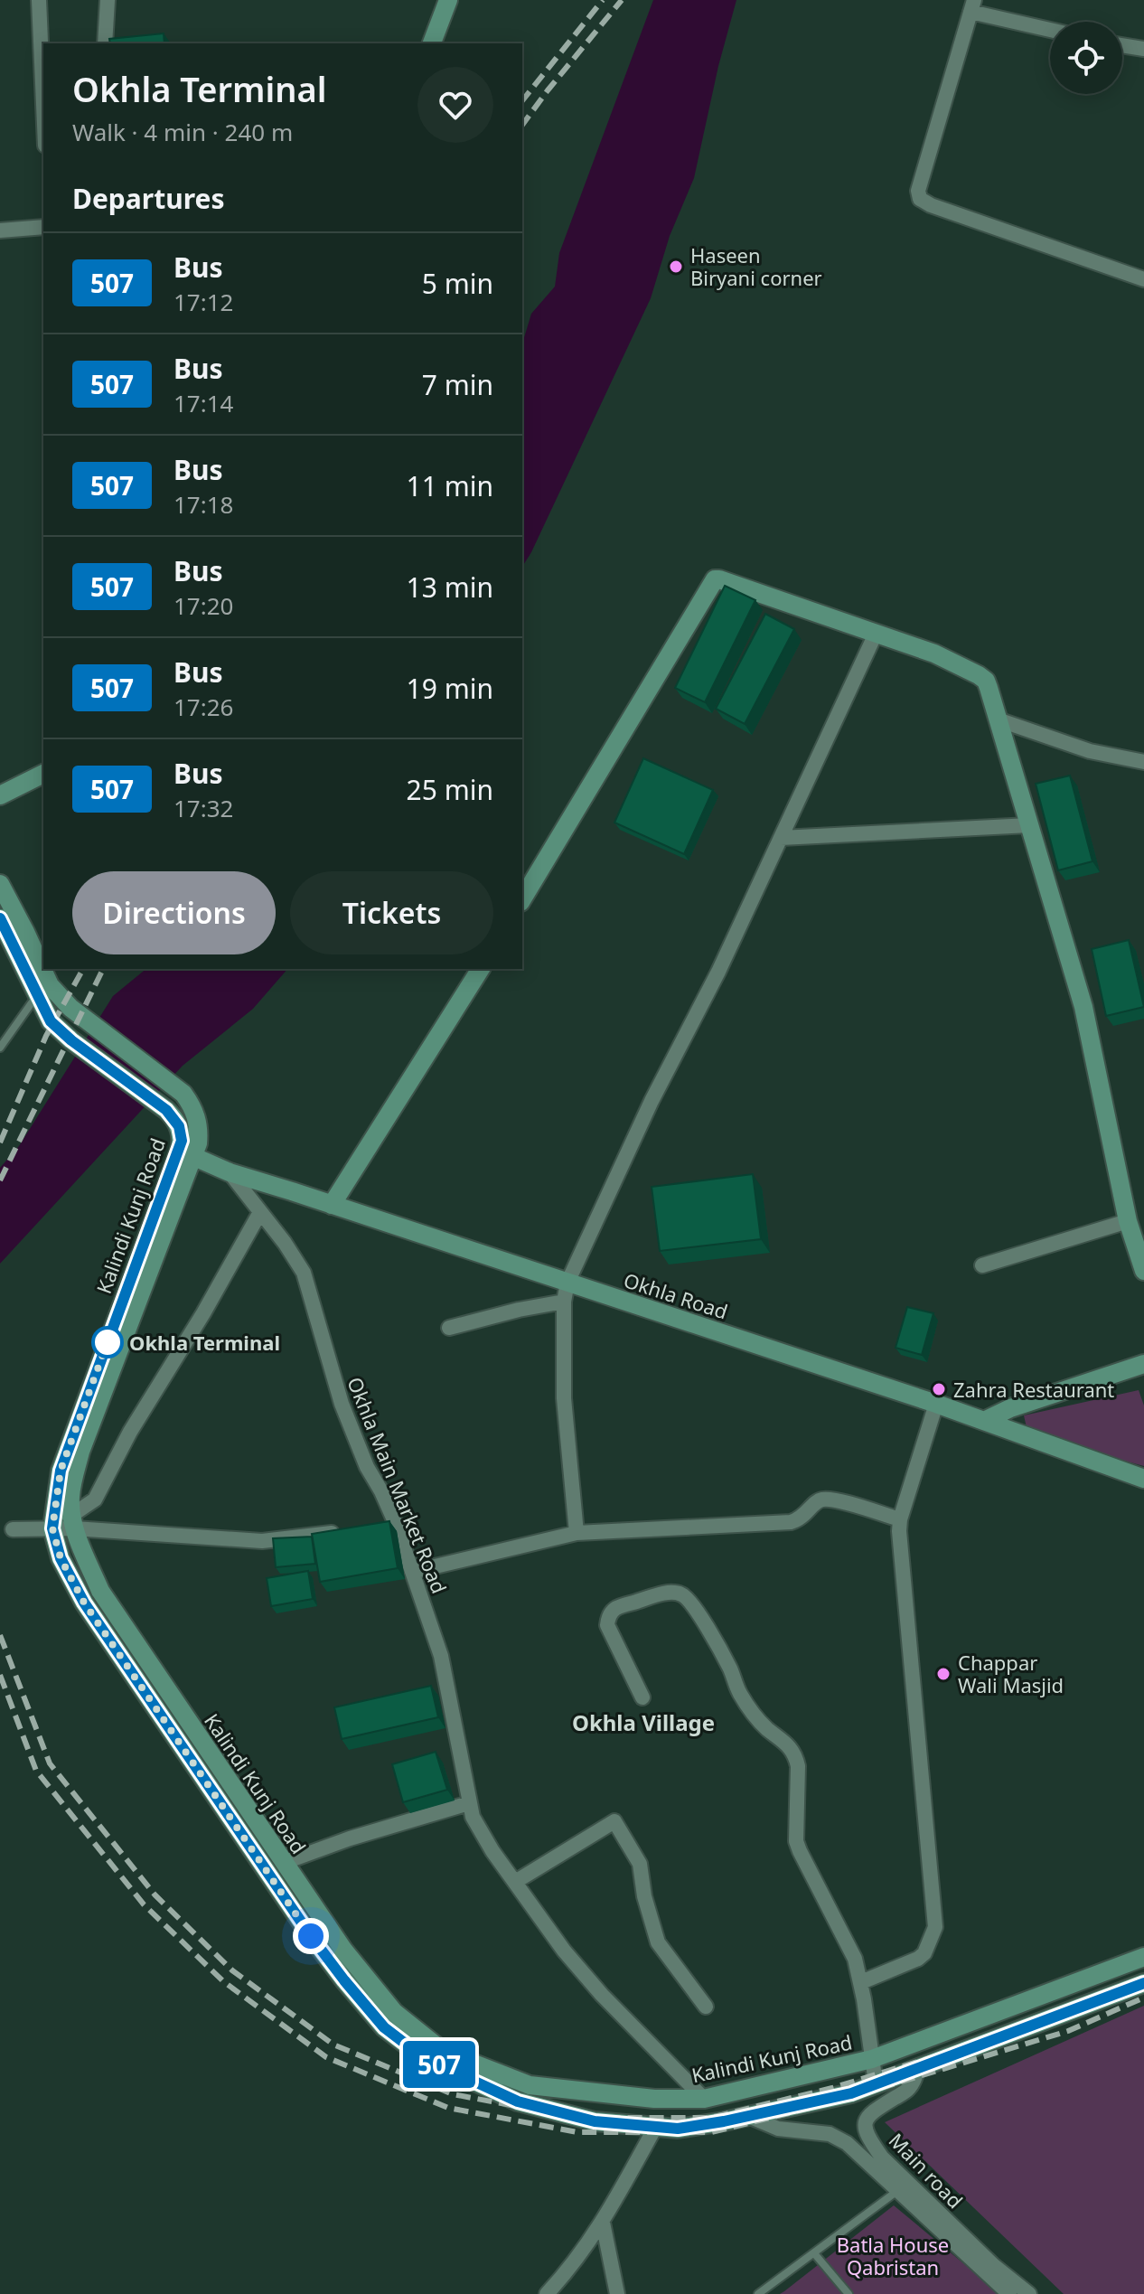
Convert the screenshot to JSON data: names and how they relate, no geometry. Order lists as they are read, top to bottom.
{
  "streets": {
    "main road": ["Kalindi Kunj Road", "Okhla Road"],
    "street": ["Okhla Main Market Road", "Main road"]
  },
  "crossings": [
    ["Kalindi Kunj Road", "Okhla Road"],
    ["Kalindi Kunj Road", "Okhla Main Market Road"],
    ["Kalindi Kunj Road", "Main road"],
    ["Okhla Road", "Okhla Main Market Road"]
  ],
  "districts": ["Okhla Village"],
  "parks": ["Batla House Qabristan"],
  "places": [
    "Haseen Biryani corner",
    "Okhla Terminal",
    "Zahra Restaurant",
    "Chappar Wali Masjid"
  ],
  "lines": ["bus line 507"],
  "page": {
    "on_map": "507",
    "heading": [
      ["Okhla Terminal", "Walk · 4 min · 240 m"],
      "Departures"
    ],
    "list": [
      {
        "mark": "507",
        "name": "Bus",
        "note": "17:12",
        "value": "5 min"
      },
      {
        "mark": "507",
        "name": "Bus",
        "note": "17:14",
        "value": "7 min"
      },
      {
        "mark": "507",
        "name": "Bus",
        "note": "17:18",
        "value": "11 min"
      },
      {
        "mark": "507",
        "name": "Bus",
        "note": "17:20",
        "value": "13 min"
      },
      {
        "mark": "507",
        "name": "Bus",
        "note": "17:26",
        "value": "19 min"
      },
      {
        "mark": "507",
        "name": "Bus",
        "note": "17:32",
        "value": "25 min"
      }
    ],
    "buttons": ["Directions", "Tickets"]
  }
}
